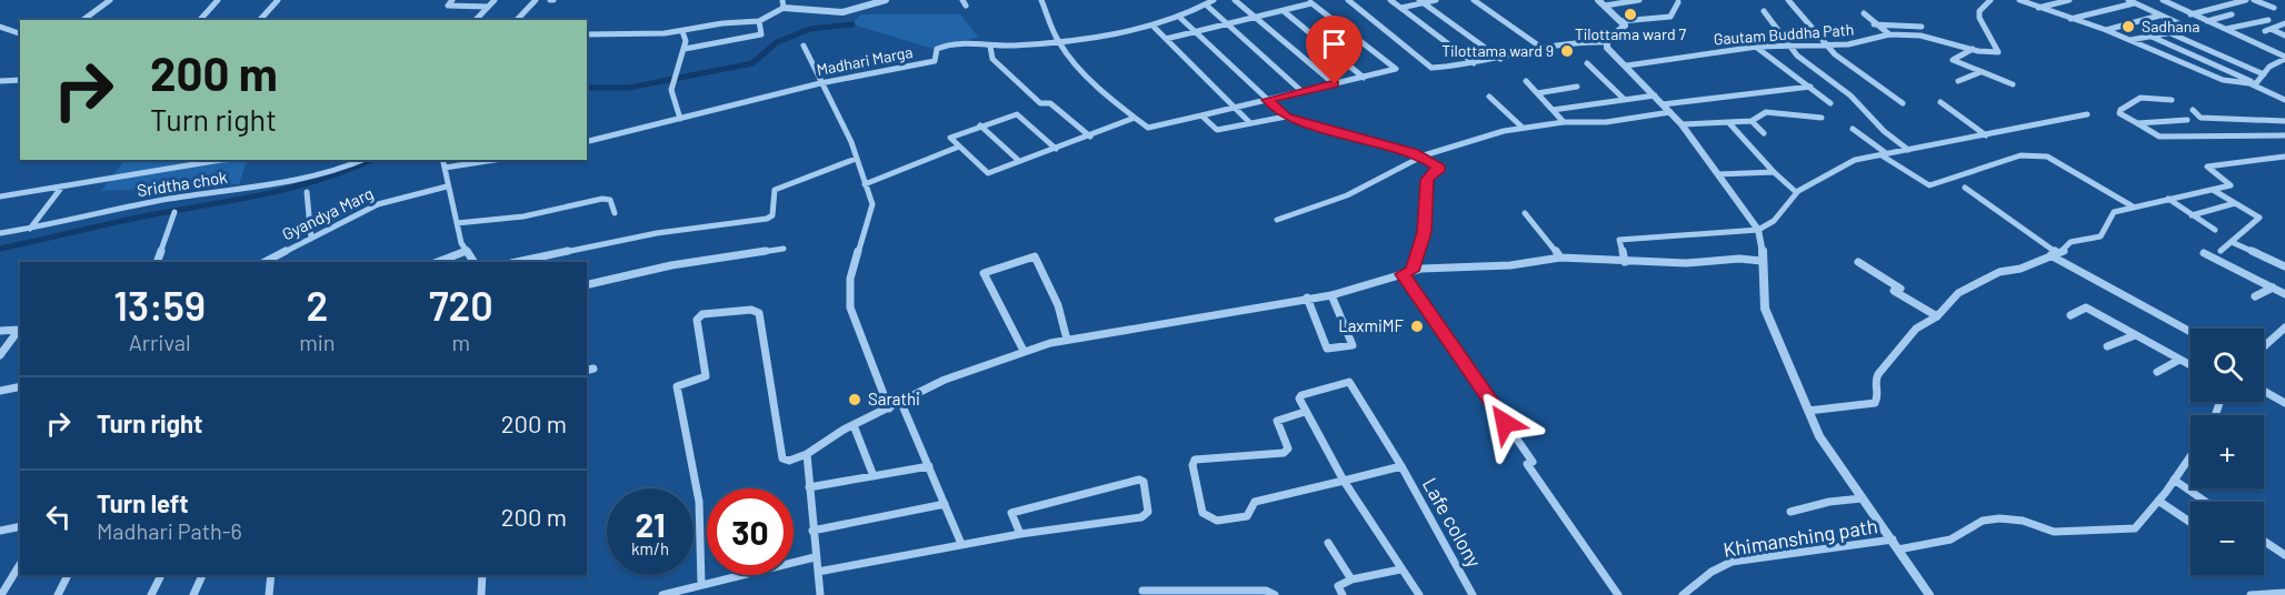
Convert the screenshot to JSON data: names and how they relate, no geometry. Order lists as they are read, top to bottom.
{
  "streets": {
    "street": [
      "Gautam Buddha Path",
      "Madhari Marga",
      "Sridtha chok",
      "Gyandya Marg",
      "Lafe colony",
      "Khimanshing path"
    ]
  },
  "places": [
    "Tilottama ward 7",
    "Sadhana",
    "Tilottama ward 9",
    "LaxmiMF",
    "Sarathi"
  ],
  "page": {
    "turn": ["200 m", "Turn right"],
    "eta": [
      "13:59",
      "Arrival",
      "2",
      "min",
      "720",
      "m"
    ],
    "map_buttons": ["+", "−"],
    "list": [
      {
        "name": "Turn right",
        "value": "200 m"
      },
      {
        "name": "Turn left",
        "note": "Madhari Path-6",
        "value": "200 m"
      }
    ],
    "speed": "21 km/h",
    "limit": "30"
  }
}
